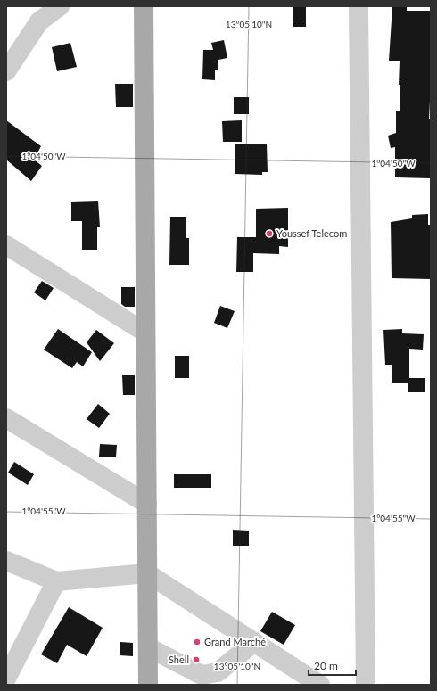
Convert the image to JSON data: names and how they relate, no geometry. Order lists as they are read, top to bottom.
{
  "places": ["Youssef Telecom", "Grand Marché", "Shell"],
  "scale_bar": "20 m",
  "coordinates": ["13°05'10\"N", "1°04'50\"W", "1°04'55\"W"]
}
